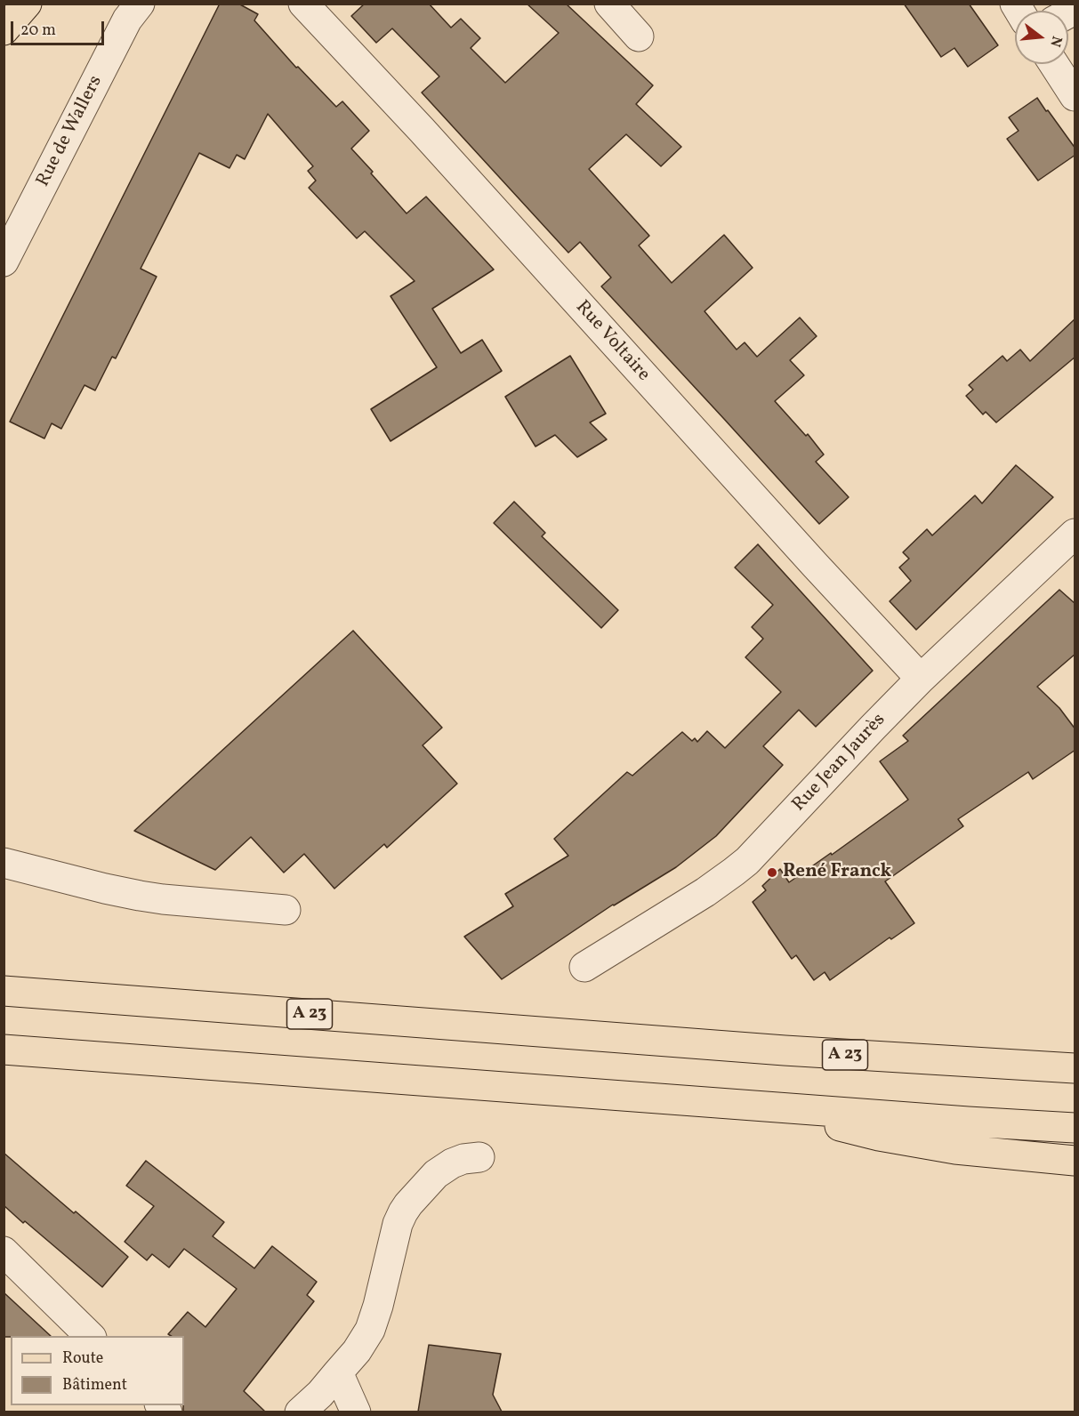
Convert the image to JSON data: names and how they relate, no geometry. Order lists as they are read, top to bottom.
{
  "streets": {
    "main road": ["A 23"],
    "street": ["Rue de Wallers", "Rue Voltaire", "Rue Jean Jaurès"]
  },
  "crossings": [
    ["Rue Voltaire", "Rue Jean Jaurès"]
  ],
  "places": ["René Franck"],
  "legend": ["Route", "Bâtiment"],
  "scale_bar": "20 m",
  "north": "right"
}
